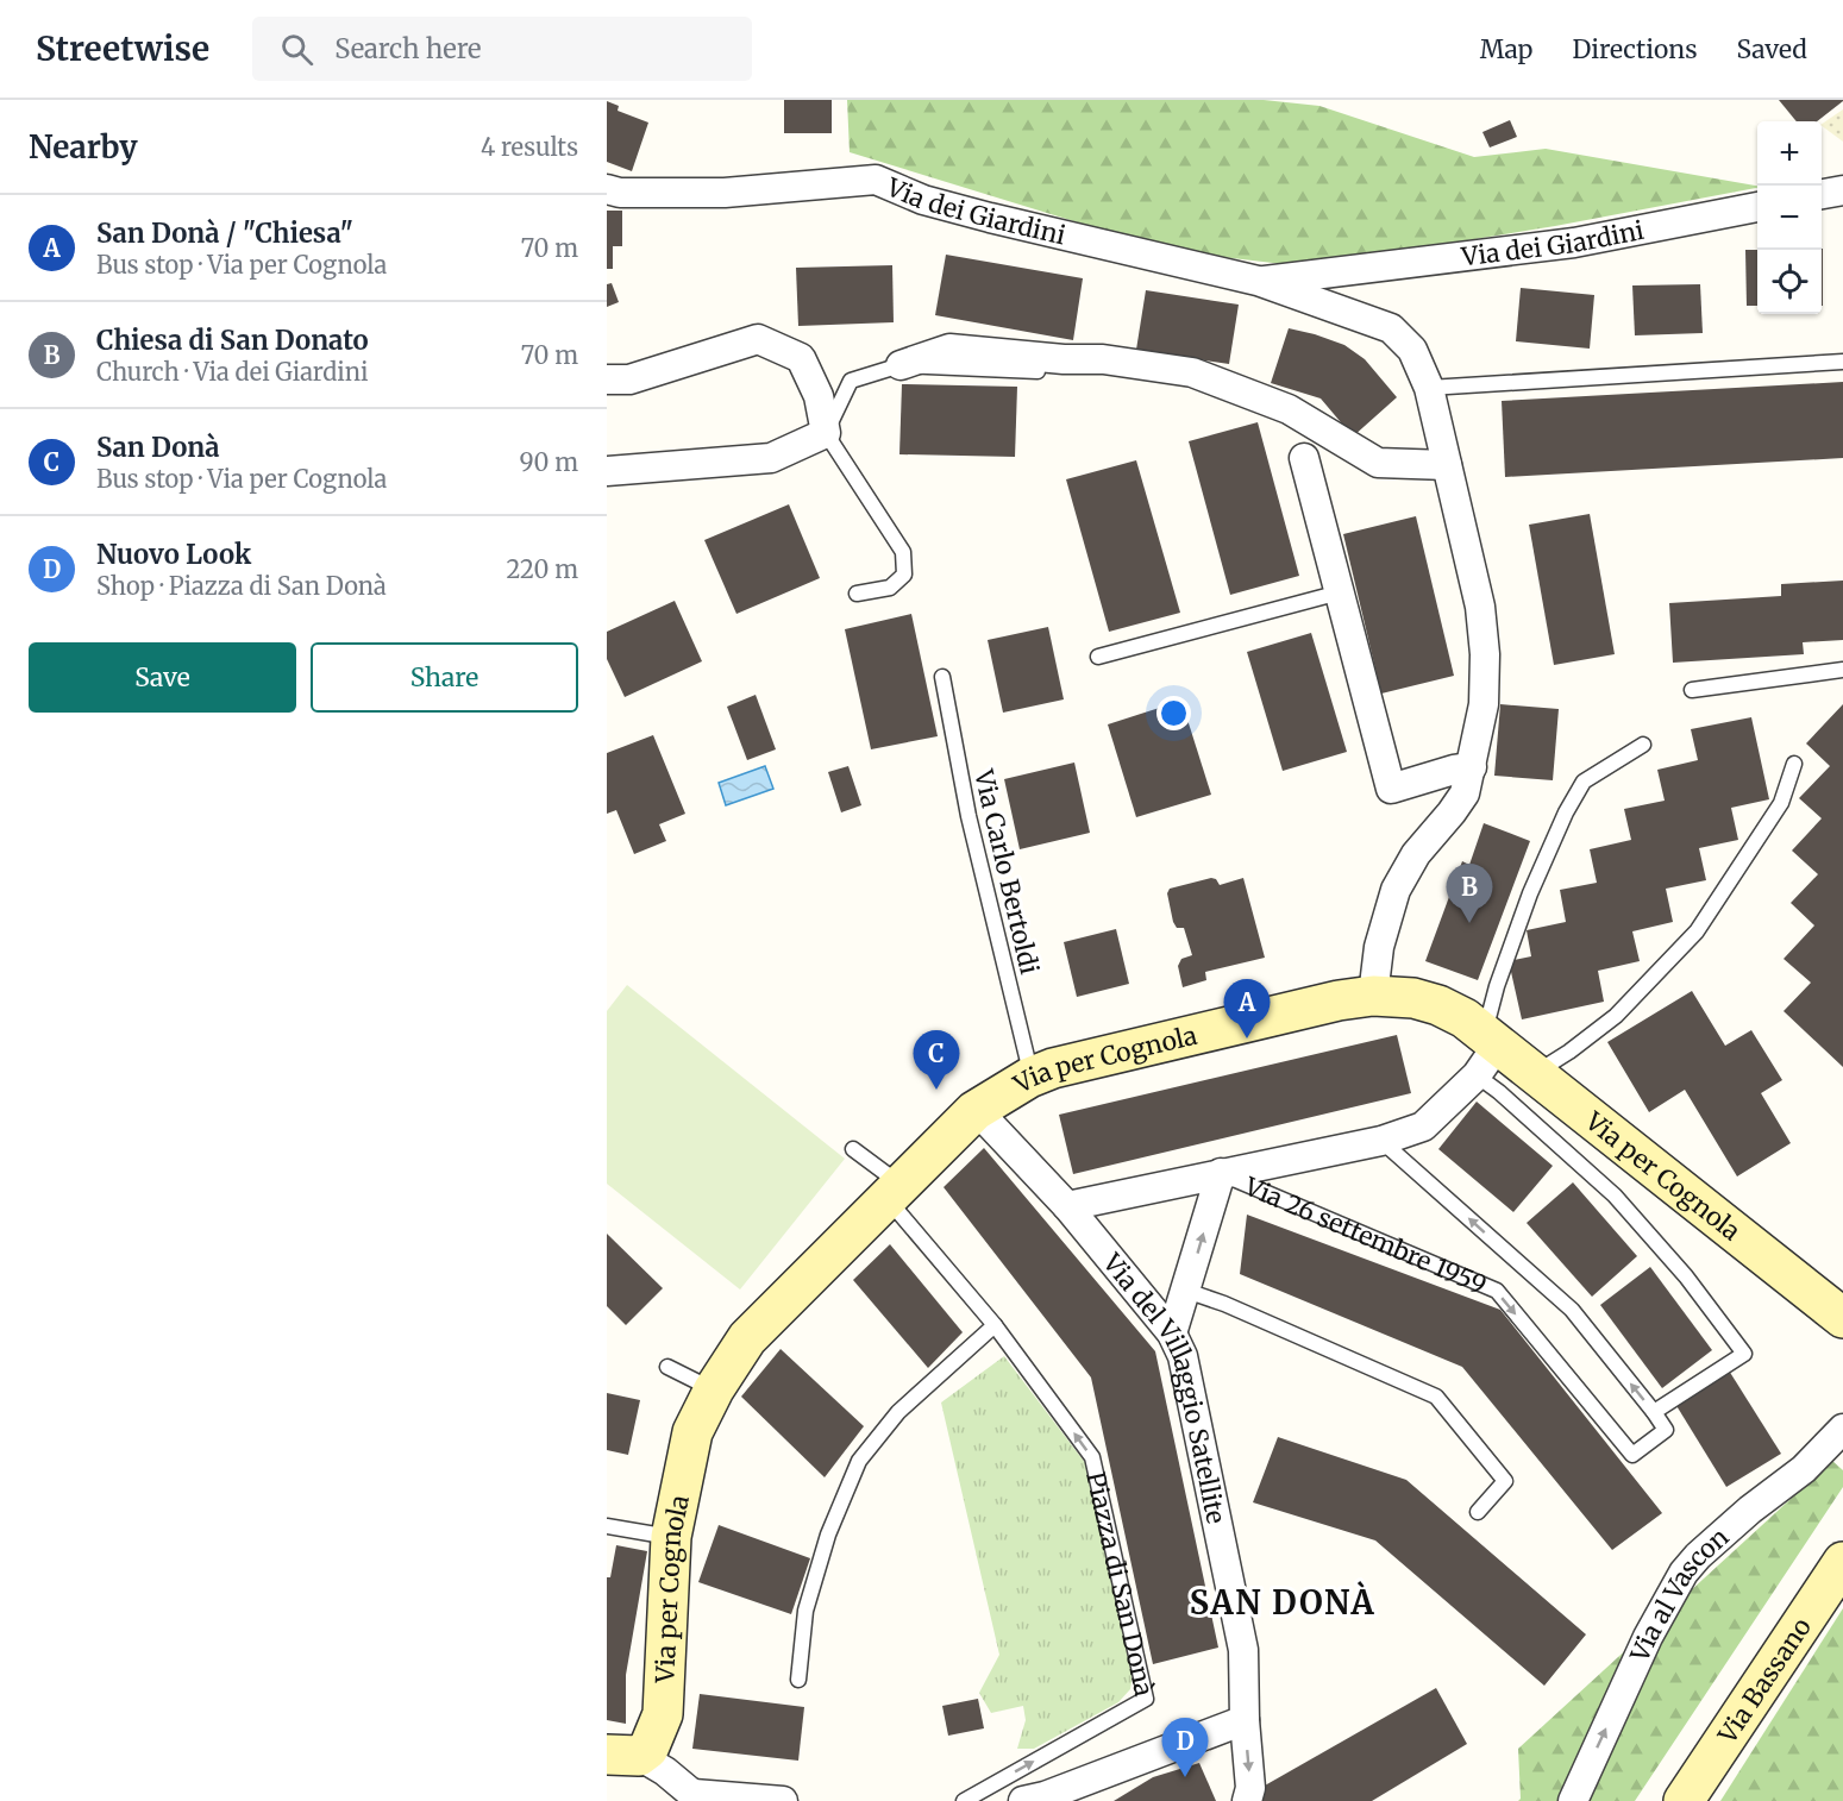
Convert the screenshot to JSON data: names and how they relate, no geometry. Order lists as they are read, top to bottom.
{
  "streets": {
    "main road": ["Via per Cognola", "Via Bassano"],
    "street": [
      "Via dei Giardini",
      "Via 26 settembre 1959",
      "Via del Villaggio Satellite",
      "Via al Vascon"
    ],
    "lane": ["Via Carlo Bertoldi", "Piazza di San Donà"]
  },
  "crossings": [
    ["Via dei Giardini", "Via per Cognola"],
    ["Via Carlo Bertoldi", "Via per Cognola"],
    ["Via per Cognola", "Via 26 settembre 1959"],
    ["Via per Cognola", "Via del Villaggio Satellite"],
    ["Via 26 settembre 1959", "Via del Villaggio Satellite"]
  ],
  "one_way": ["Via al Vascon"],
  "districts": ["SAN DONÀ"],
  "page": {
    "header": "Streetwise",
    "search": "Search here",
    "nav": ["Map", "Directions", "Saved"],
    "heading": ["Nearby", "4 results"],
    "map_buttons": ["+", "−"],
    "list": [
      {
        "mark": "A",
        "name": "San Donà / \"Chiesa\"",
        "note": "Bus stop · Via per Cognola",
        "value": "70 m"
      },
      {
        "mark": "B",
        "name": "Chiesa di San Donato",
        "note": "Church · Via dei Giardini",
        "value": "70 m"
      },
      {
        "mark": "C",
        "name": "San Donà",
        "note": "Bus stop · Via per Cognola",
        "value": "90 m"
      },
      {
        "mark": "D",
        "name": "Nuovo Look",
        "note": "Shop · Piazza di San Donà",
        "value": "220 m"
      }
    ],
    "buttons": ["Save", "Share"],
    "pins": [
      "B",
      "A",
      "C",
      "D"
    ]
  }
}
